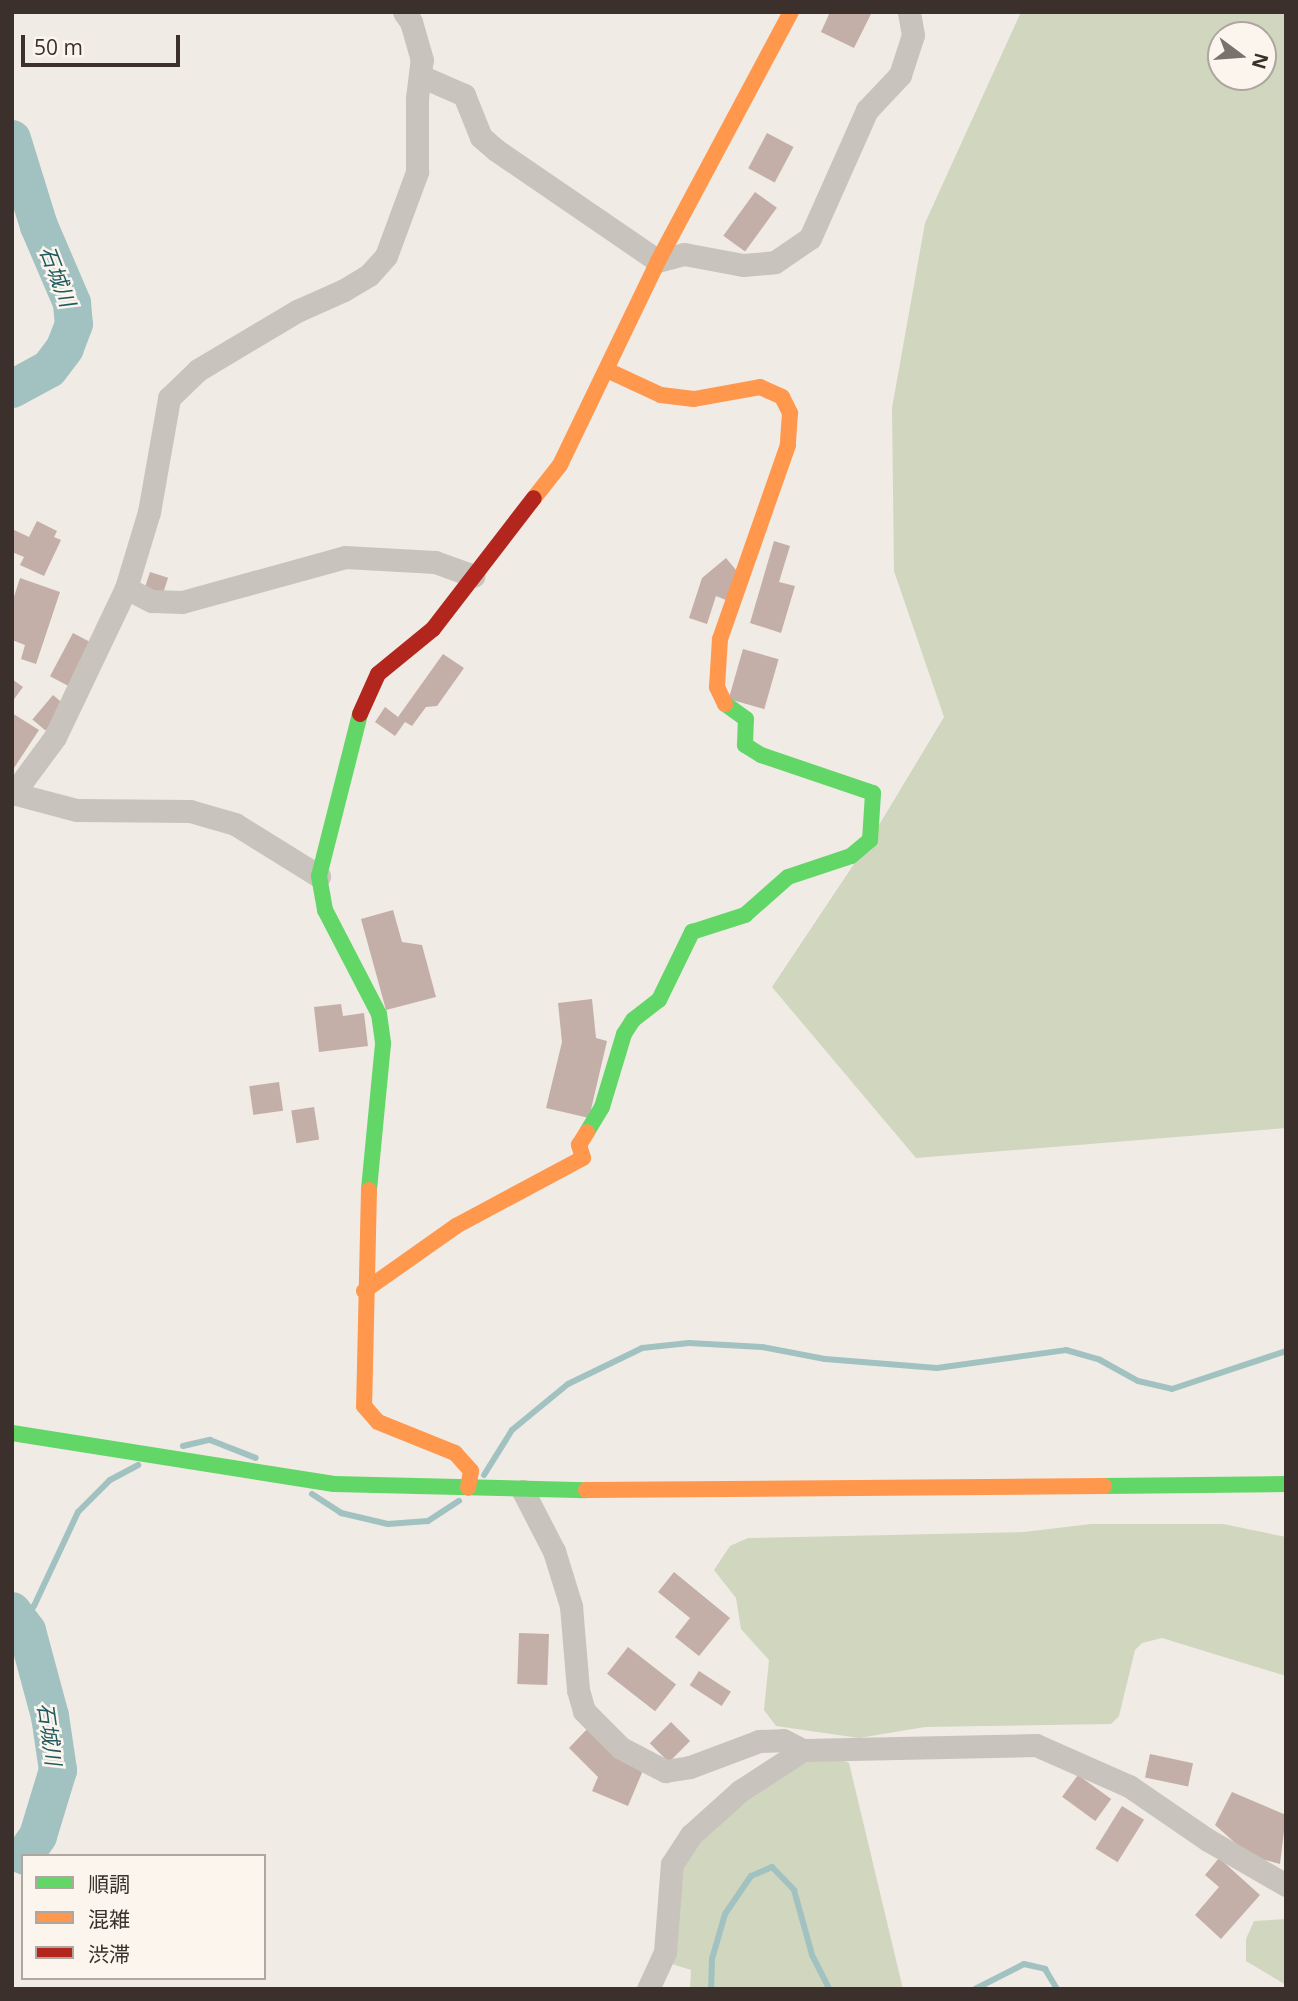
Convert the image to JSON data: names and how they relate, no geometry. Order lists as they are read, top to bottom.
{
  "water": ["石城川"],
  "legend": ["順調", "混雑", "渋滞"],
  "scale_bar": "50 m",
  "north": "right"
}
